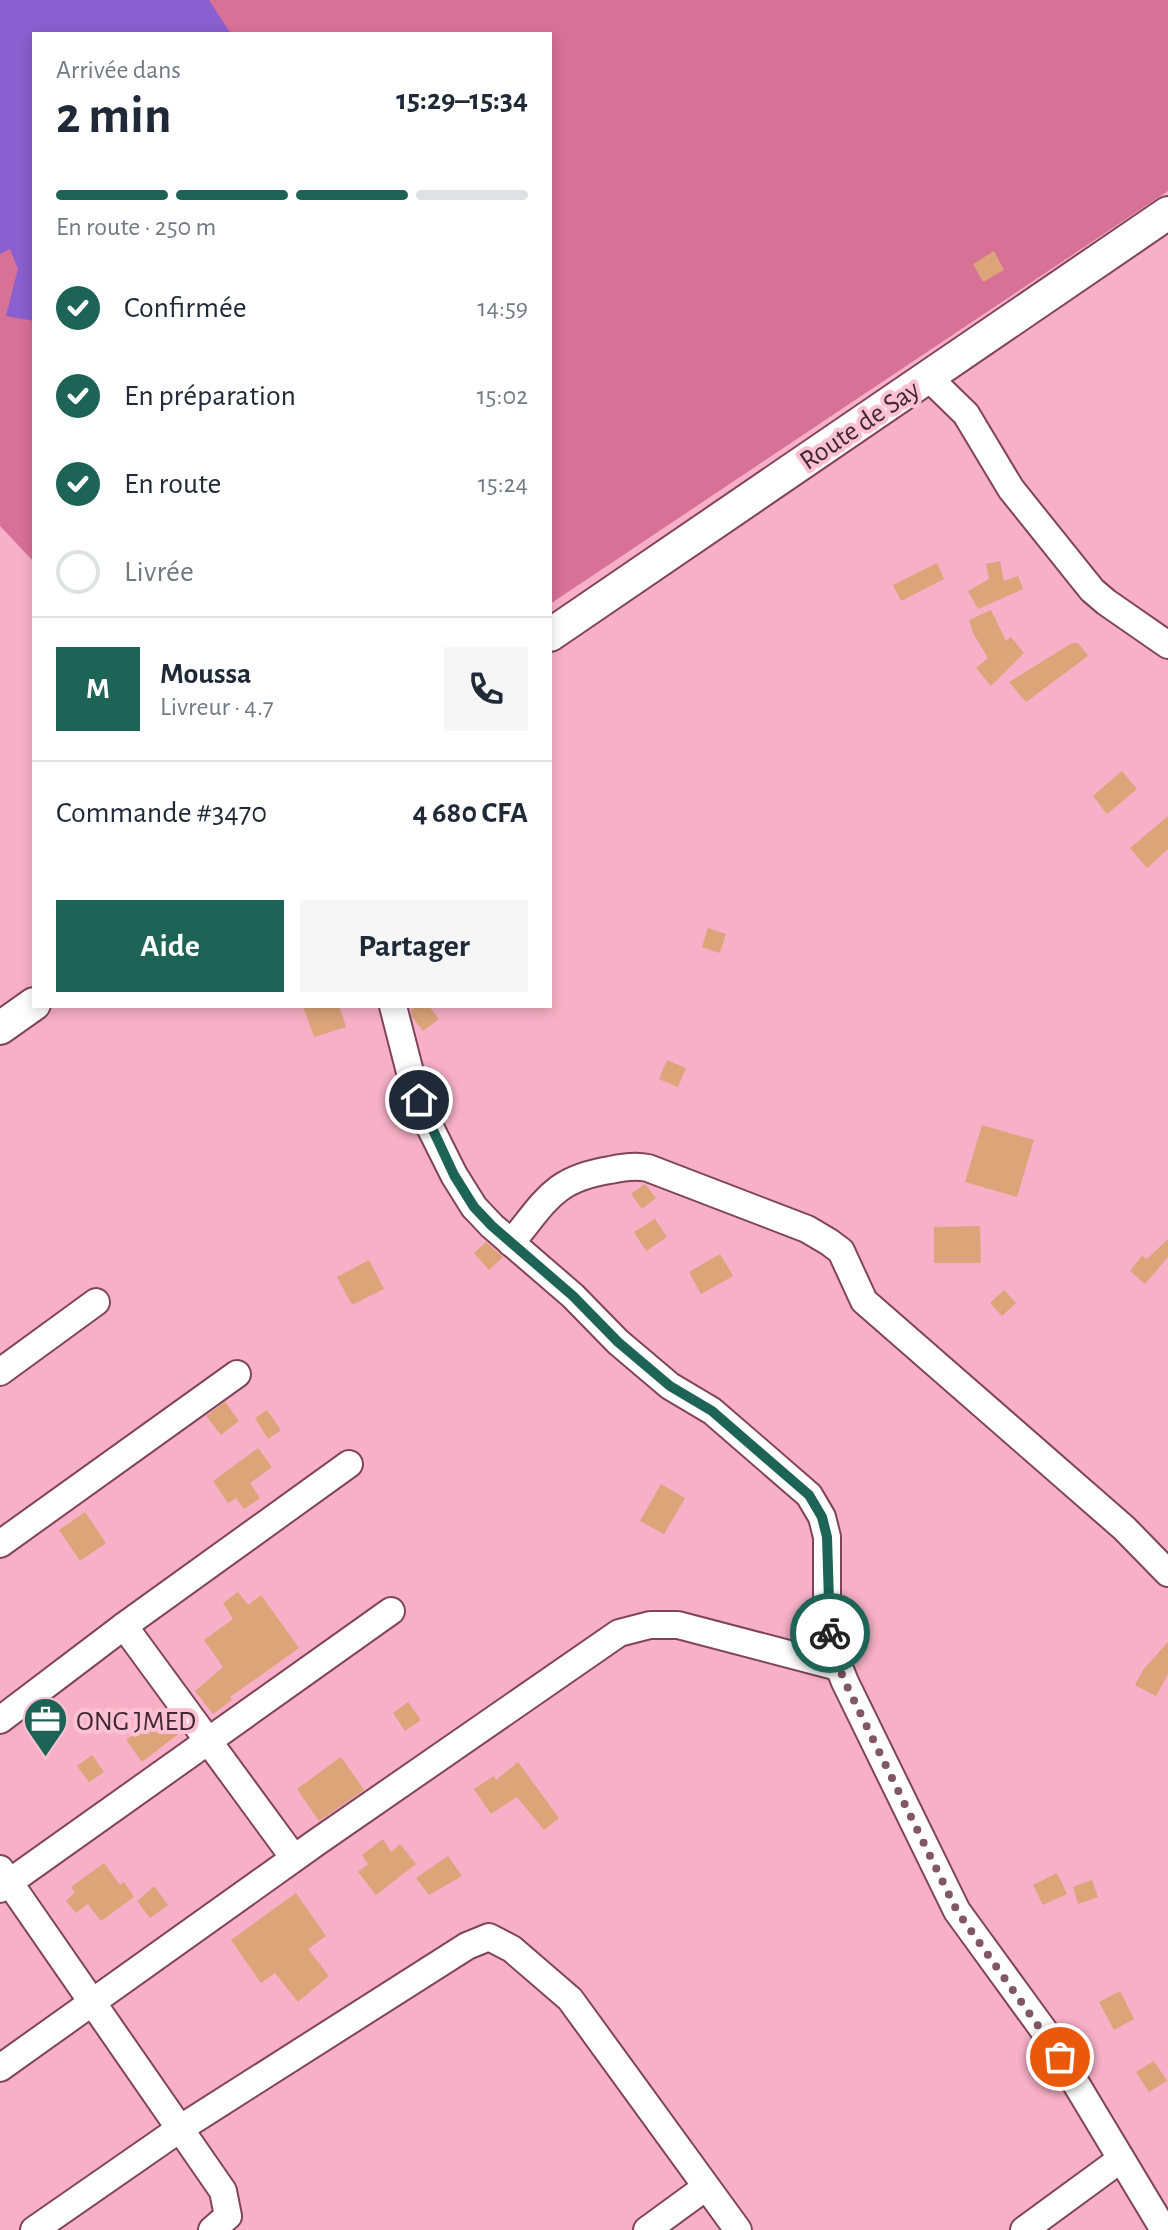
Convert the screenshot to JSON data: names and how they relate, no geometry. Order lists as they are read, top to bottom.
{
  "streets": {
    "main road": ["Route de Say"]
  },
  "places": {
    "office": ["ONG JMED"]
  },
  "page": {
    "heading": ["2 min", "Arrivée dans", "15:29–15:34"],
    "panel": [
      "Moussa",
      "Livreur · 4.7",
      "Commande #3470",
      "4 680 CFA"
    ],
    "bar": "En route · 250 m",
    "list": [
      ["Confirmée", "14:59"],
      ["En préparation", "15:02"],
      ["En route", "15:24"],
      "Livrée"
    ],
    "round": "M",
    "buttons": ["Aide", "Partager"]
  }
}
